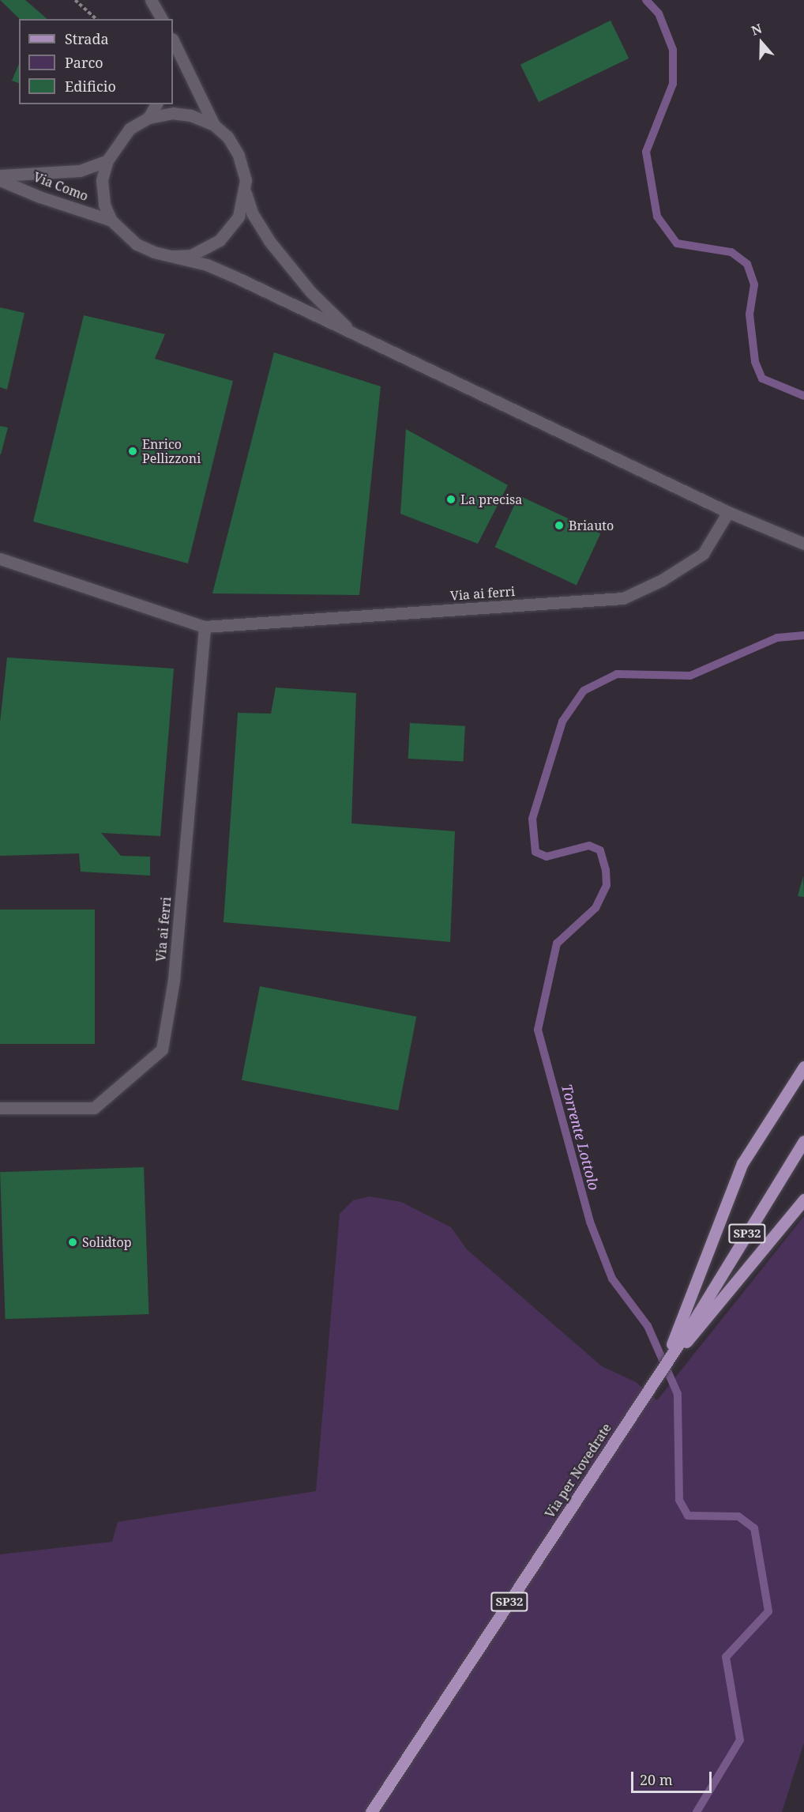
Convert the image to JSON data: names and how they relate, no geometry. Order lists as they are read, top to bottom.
{
  "streets": {
    "main road": [
      "Via Como",
      "Via ai ferri",
      "SP32",
      "Via per Novedrate"
    ]
  },
  "water": ["Torrente Lottolo"],
  "places": [
    "Enrico Pellizzoni",
    "La precisa",
    "Briauto",
    "Solidtop"
  ],
  "legend": ["Strada", "Parco", "Edificio"],
  "scale_bar": "20 m",
  "north": "top"
}
